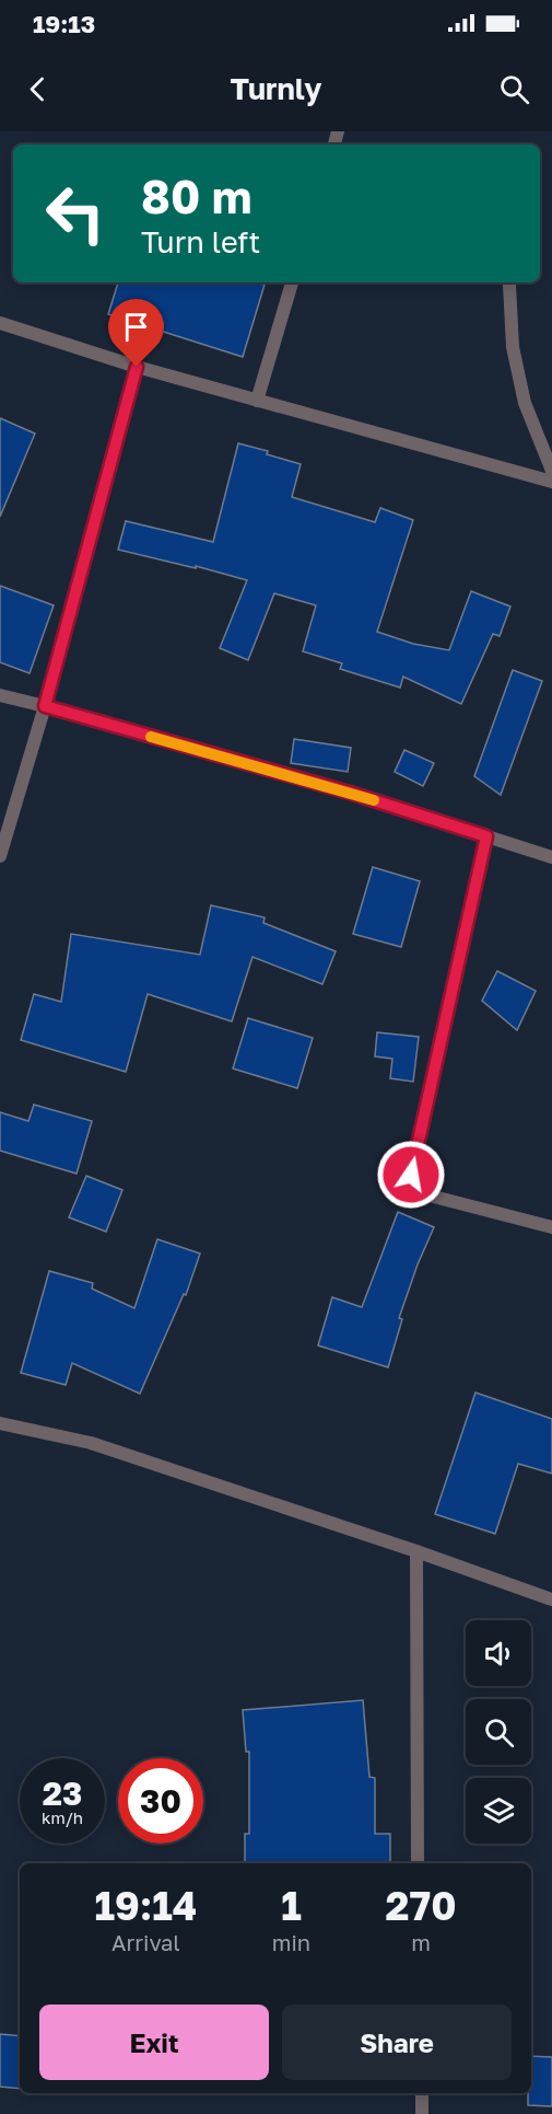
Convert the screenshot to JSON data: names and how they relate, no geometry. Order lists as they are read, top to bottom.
{
  "page": {
    "status": "19:13",
    "header": "Turnly",
    "turn": ["80 m", "Turn left"],
    "speed": "23 km/h",
    "limit": "30",
    "eta": [
      "19:14",
      "Arrival",
      "1",
      "min",
      "270",
      "m"
    ],
    "buttons": ["Exit", "Share"]
  }
}
